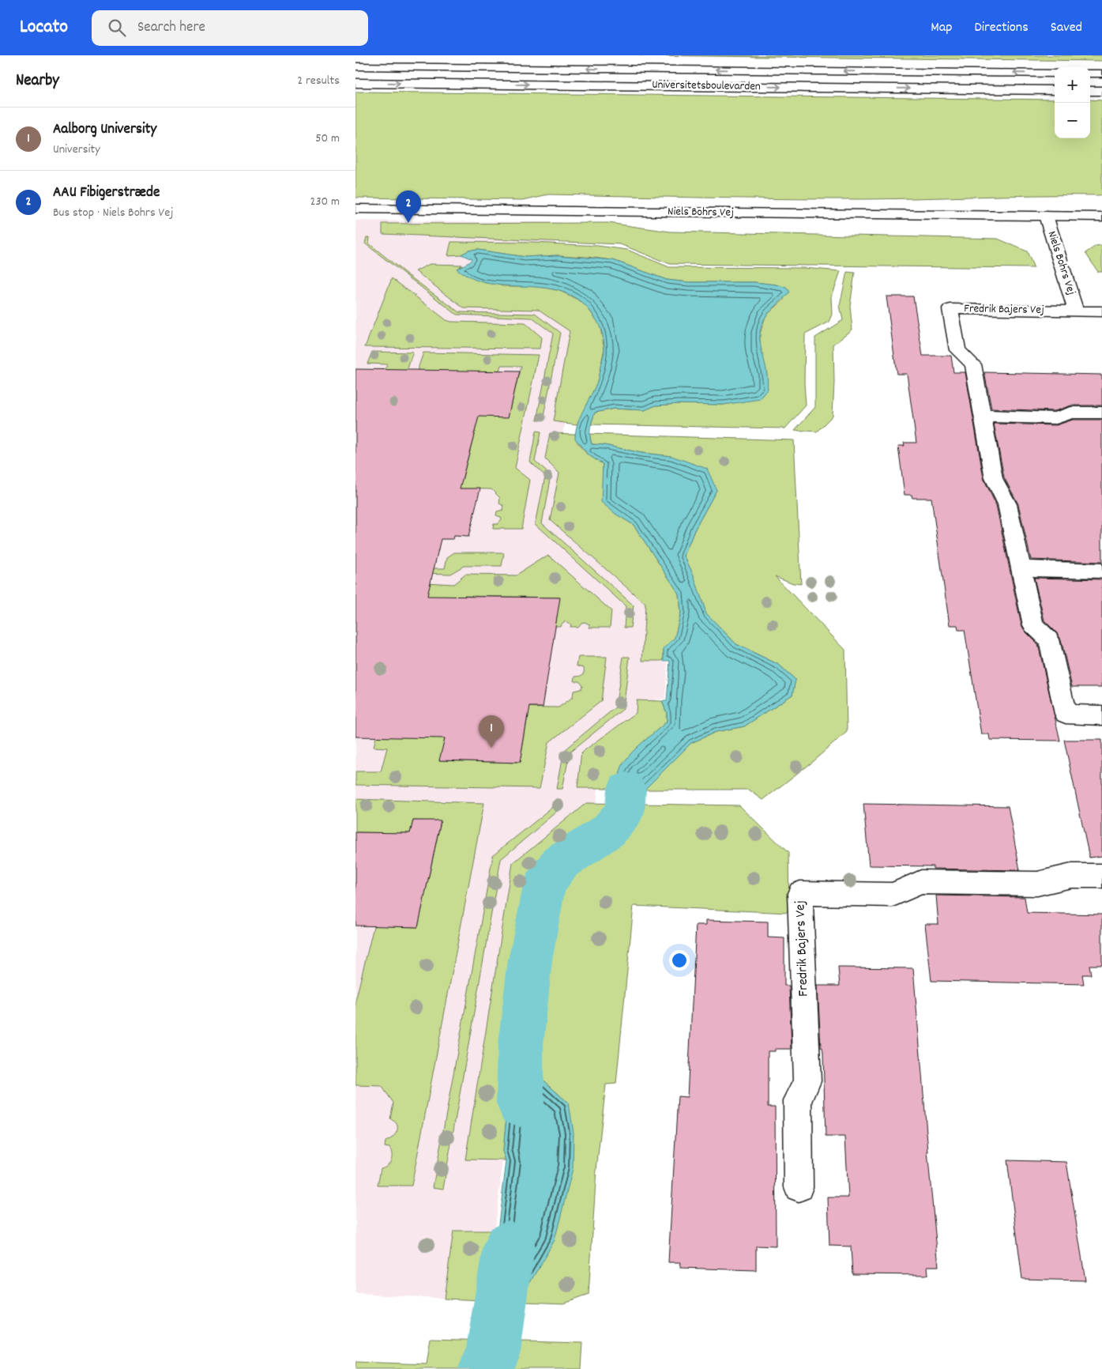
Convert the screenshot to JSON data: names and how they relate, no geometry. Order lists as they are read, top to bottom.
{
  "streets": {
    "street": ["Universitetsboulevarden", "Niels Bohrs Vej", "Fredrik Bajers Vej"]
  },
  "crossings": [
    ["Niels Bohrs Vej", "Fredrik Bajers Vej"]
  ],
  "page": {
    "header": "Locato",
    "search": "Search here",
    "nav": ["Map", "Directions", "Saved"],
    "heading": ["Nearby", "2 results"],
    "map_buttons": ["+", "−"],
    "list": [
      {
        "mark": "1",
        "name": "Aalborg University",
        "note": "University",
        "value": "50 m"
      },
      {
        "mark": "2",
        "name": "AAU Fibigerstræde",
        "note": "Bus stop · Niels Bohrs Vej",
        "value": "230 m"
      }
    ],
    "pins": ["2", "1"]
  }
}
